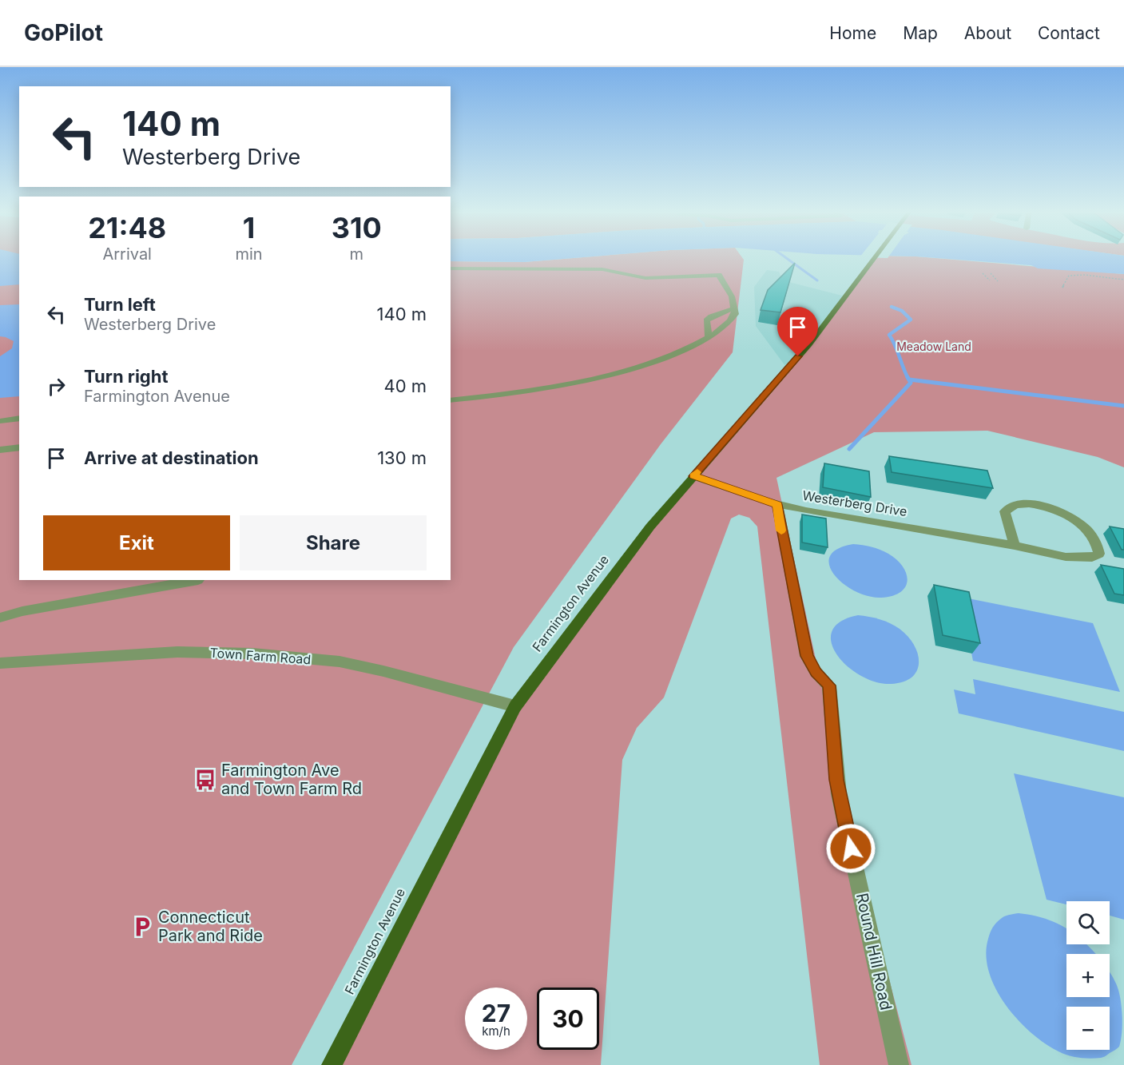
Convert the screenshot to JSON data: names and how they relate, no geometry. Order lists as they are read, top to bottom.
{
  "streets": {
    "main road": ["Farmington Avenue"],
    "street": ["Westerberg Drive", "Town Farm Road", "Round Hill Road"]
  },
  "crossings": [
    ["Westerberg Drive", "Farmington Avenue"],
    ["Westerberg Drive", "Round Hill Road"],
    ["Farmington Avenue", "Town Farm Road"]
  ],
  "parks": ["Meadow Land"],
  "places": {
    "bus stop": ["Farmington Ave and Town Farm Rd"],
    "parking": ["Connecticut Park and Ride"]
  },
  "page": {
    "header": "GoPilot",
    "nav": [
      "Home",
      "Map",
      "About",
      "Contact"
    ],
    "turn": ["140 m", "Westerberg Drive"],
    "eta": [
      "21:48",
      "Arrival",
      "1",
      "min",
      "310",
      "m"
    ],
    "list": [
      {
        "name": "Turn left",
        "note": "Westerberg Drive",
        "value": "140 m"
      },
      {
        "name": "Turn right",
        "note": "Farmington Avenue",
        "value": "40 m"
      },
      {
        "name": "Arrive at destination",
        "value": "130 m"
      }
    ],
    "buttons": ["Exit", "Share"],
    "map_buttons": ["+", "−"],
    "speed": "27 km/h",
    "limit": "30"
  }
}
